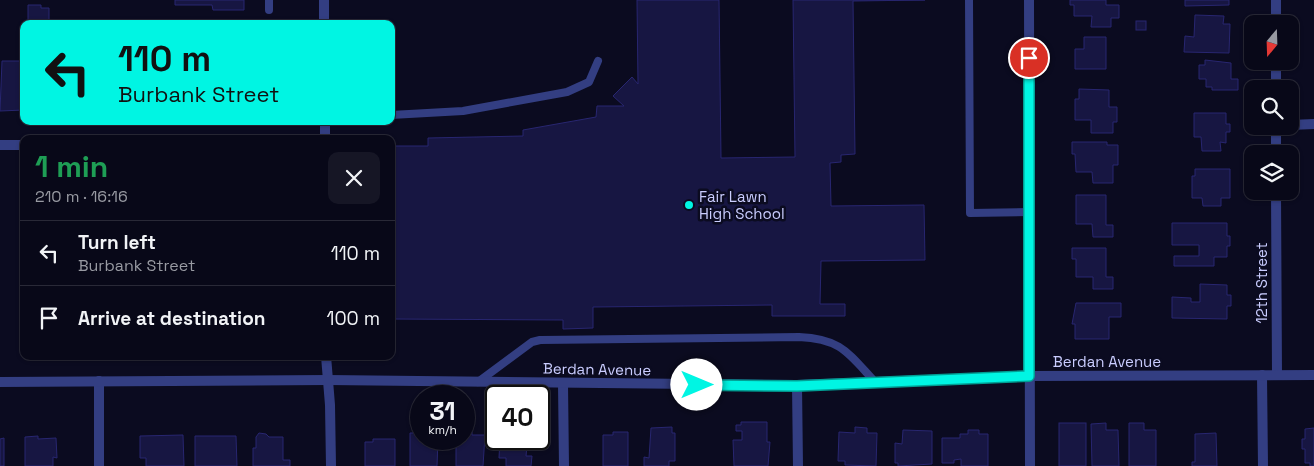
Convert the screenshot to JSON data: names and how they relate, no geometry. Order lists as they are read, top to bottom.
{
  "streets": {
    "street": ["12th Street", "Berdan Avenue"]
  },
  "crossings": [
    ["12th Street", "Berdan Avenue"]
  ],
  "places": ["Fair Lawn High School"],
  "north": "bottom",
  "page": {
    "turn": ["110 m", "Burbank Street"],
    "heading": ["1 min", "210 m · 16:16"],
    "list": [
      {
        "name": "Turn left",
        "note": "Burbank Street",
        "value": "110 m"
      },
      {
        "name": "Arrive at destination",
        "value": "100 m"
      }
    ],
    "speed": "31 km/h",
    "limit": "40"
  }
}
